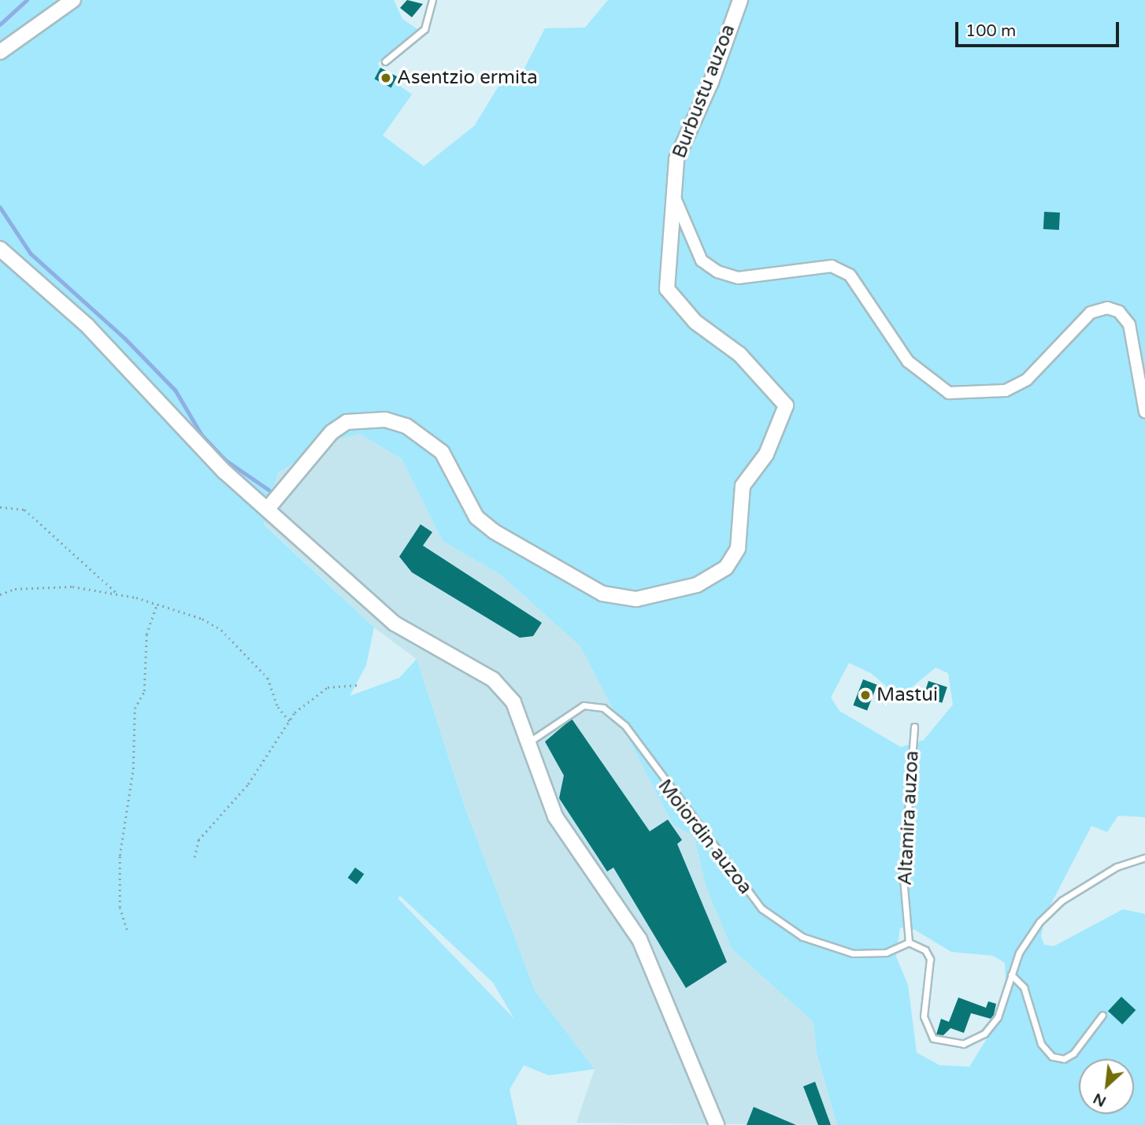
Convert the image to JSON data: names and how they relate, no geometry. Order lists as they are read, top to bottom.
{
  "streets": {
    "street": ["Burbustu auzoa"],
    "lane": ["Altamira auzoa", "Moiordin auzoa"]
  },
  "crossings": [
    ["Altamira auzoa", "Moiordin auzoa"]
  ],
  "places": ["Asentzio ermita", "Mastui"],
  "scale_bar": "100 m",
  "north": "bottom left"
}
